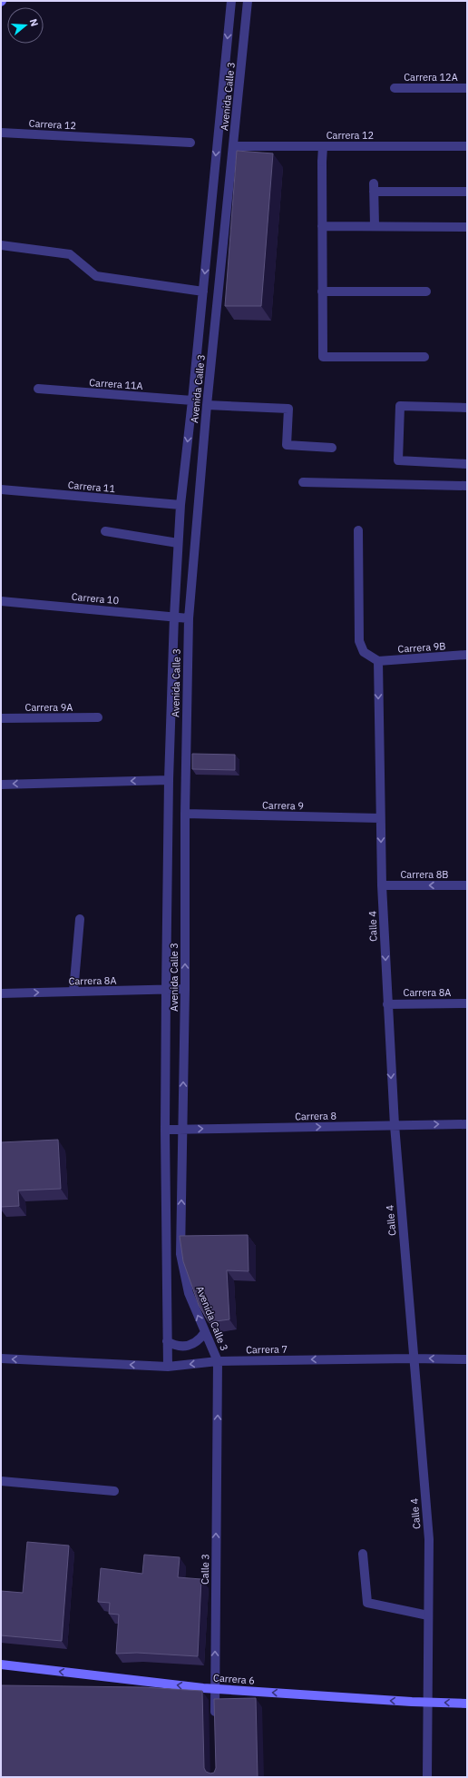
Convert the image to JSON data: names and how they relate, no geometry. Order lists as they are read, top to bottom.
{
  "streets": {
    "main road": ["Carrera 6"],
    "street": [
      "Carrera 12A",
      "Avenida Calle 3",
      "Carrera 12",
      "Carrera 11A",
      "Carrera 11",
      "Carrera 10",
      "Carrera 9B",
      "Carrera 9A",
      "Carrera 9",
      "Carrera 8B",
      "Calle 4",
      "Carrera 8A",
      "Carrera 8",
      "Carrera 7",
      "Calle 3"
    ]
  },
  "crossings": [
    ["Avenida Calle 3", "Carrera 12"],
    ["Avenida Calle 3", "Carrera 11A"],
    ["Avenida Calle 3", "Carrera 11"],
    ["Avenida Calle 3", "Carrera 10"],
    ["Avenida Calle 3", "Carrera 9"],
    ["Avenida Calle 3", "Carrera 8A"],
    ["Avenida Calle 3", "Carrera 8"],
    ["Avenida Calle 3", "Carrera 7"],
    ["Avenida Calle 3", "Calle 3"],
    ["Carrera 9B", "Calle 4"],
    ["Carrera 9", "Calle 4"],
    ["Carrera 8B", "Calle 4"],
    ["Calle 4", "Carrera 8A"],
    ["Calle 4", "Carrera 8"],
    ["Calle 4", "Carrera 7"],
    ["Calle 4", "Carrera 6"],
    ["Carrera 7", "Calle 3"],
    ["Calle 3", "Carrera 6"]
  ],
  "one_way": [
    "Carrera 8B",
    "Calle 4",
    "Carrera 8",
    "Carrera 7",
    "Calle 3",
    "Carrera 6"
  ],
  "north": "right"
}
